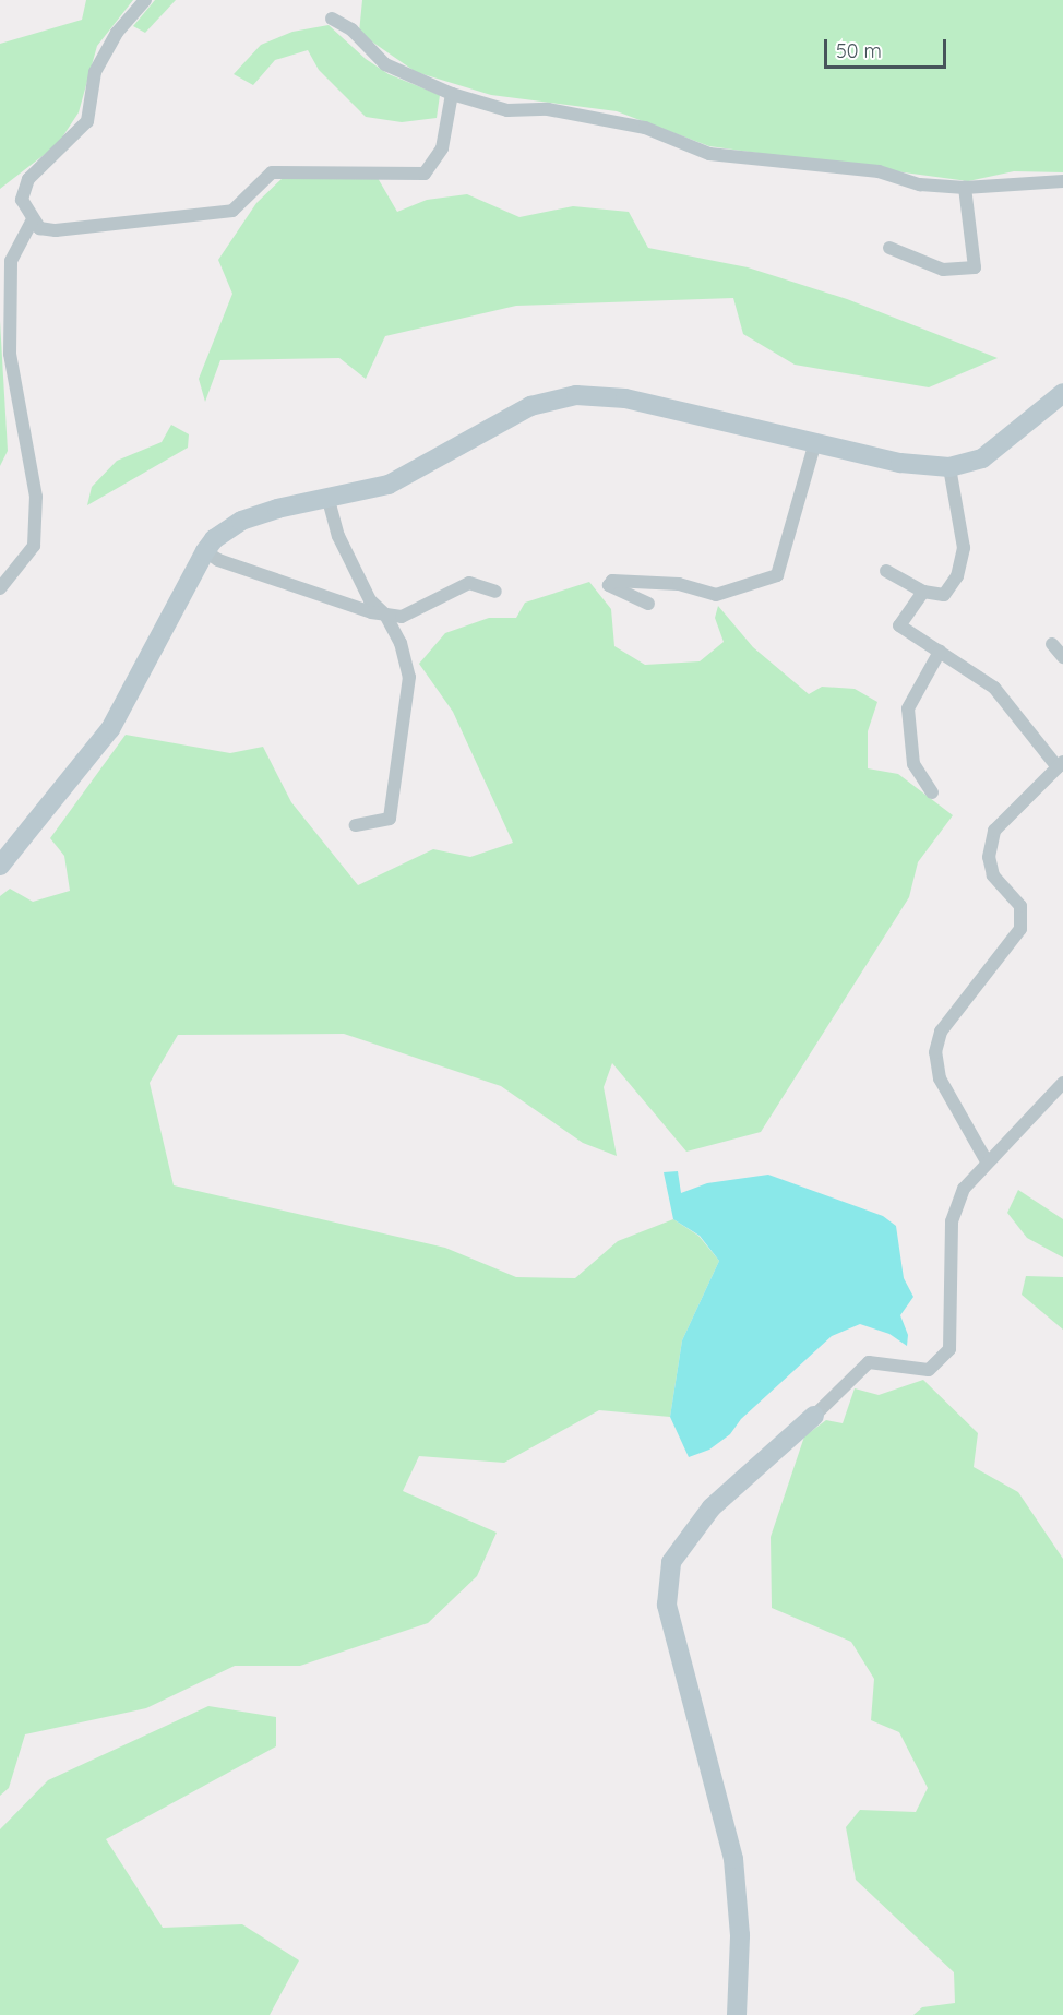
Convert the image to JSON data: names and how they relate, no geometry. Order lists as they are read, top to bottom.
{
  "scale_bar": "50 m"
}
